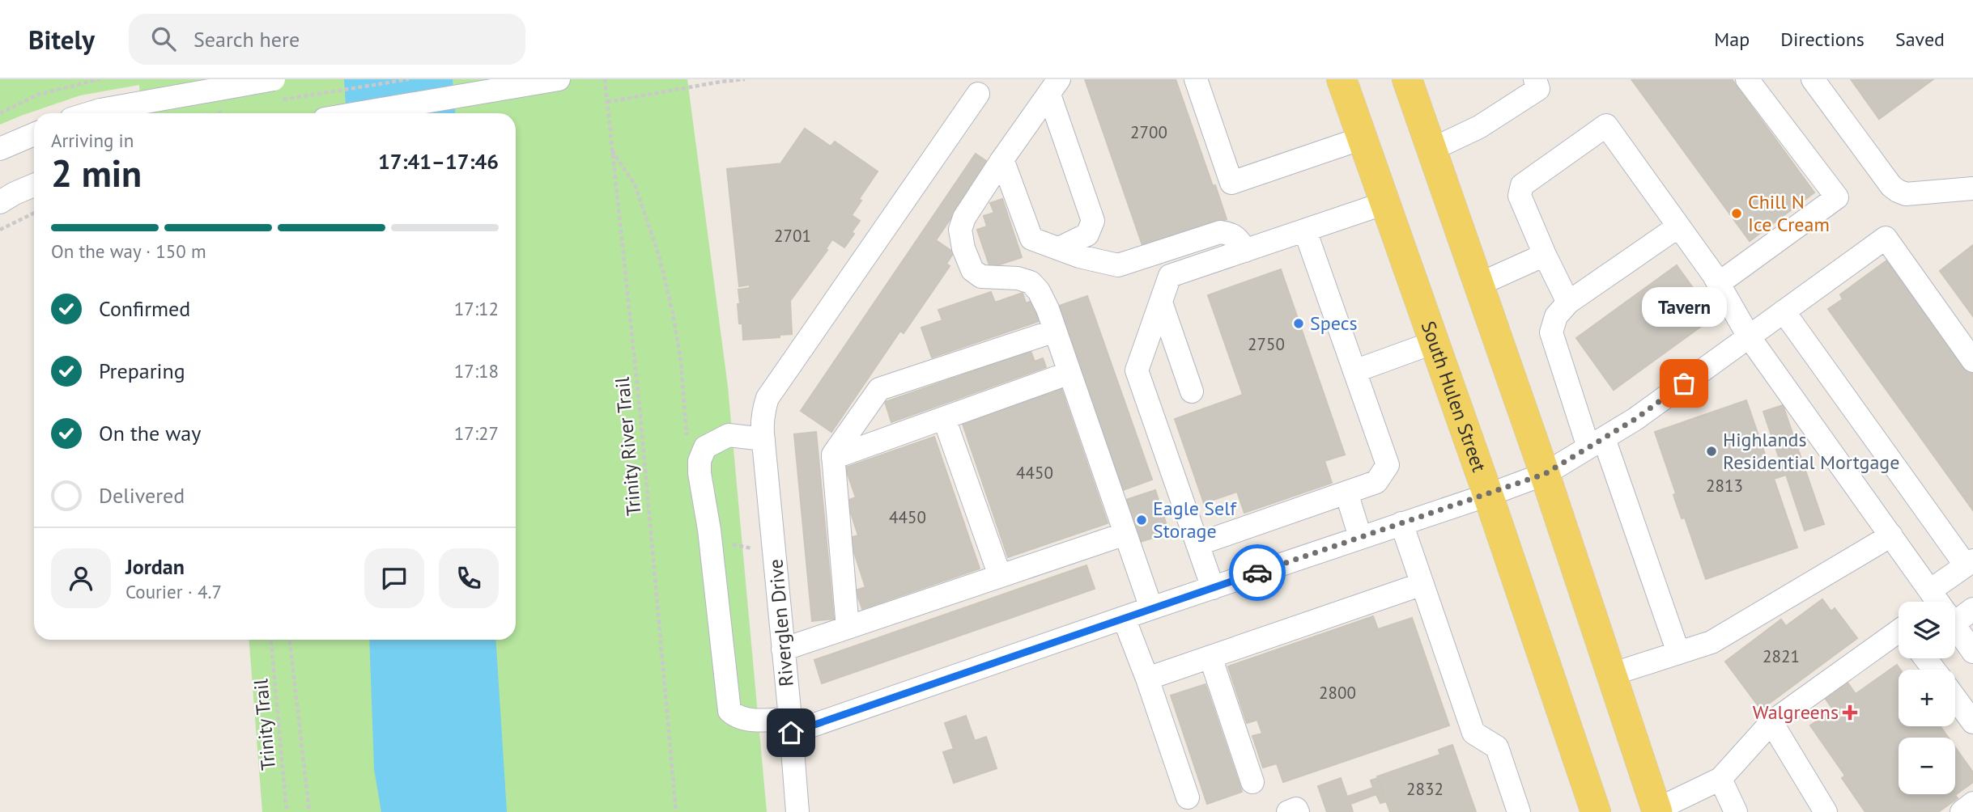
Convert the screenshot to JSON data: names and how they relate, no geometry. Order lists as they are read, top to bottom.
{
  "streets": {
    "main road": ["South Hulen Street"],
    "street": ["Riverglen Drive"],
    "path": ["Trinity River Trail", "Trinity Trail"]
  },
  "places": {
    "other": [
      "Chill N Ice Cream",
      "Specs",
      "Tavern",
      "Highlands Residential Mortgage",
      "Eagle Self Storage"
    ],
    "health": ["Walgreens"]
  },
  "house_numbers": [
    "2700",
    "2701",
    "2750",
    "4450",
    "2813",
    "4450",
    "2821",
    "2800",
    "2832"
  ],
  "page": {
    "header": "Bitely",
    "search": "Search here",
    "nav": ["Map", "Directions", "Saved"],
    "heading": ["2 min", "Arriving in", "17:41–17:46"],
    "panel": ["Jordan", "Courier · 4.7"],
    "bar": "On the way · 150 m",
    "list": [
      ["Confirmed", "17:12"],
      ["Preparing", "17:18"],
      ["On the way", "17:27"],
      "Delivered"
    ],
    "bubble": "Tavern",
    "map_buttons": ["+", "−"]
  }
}
